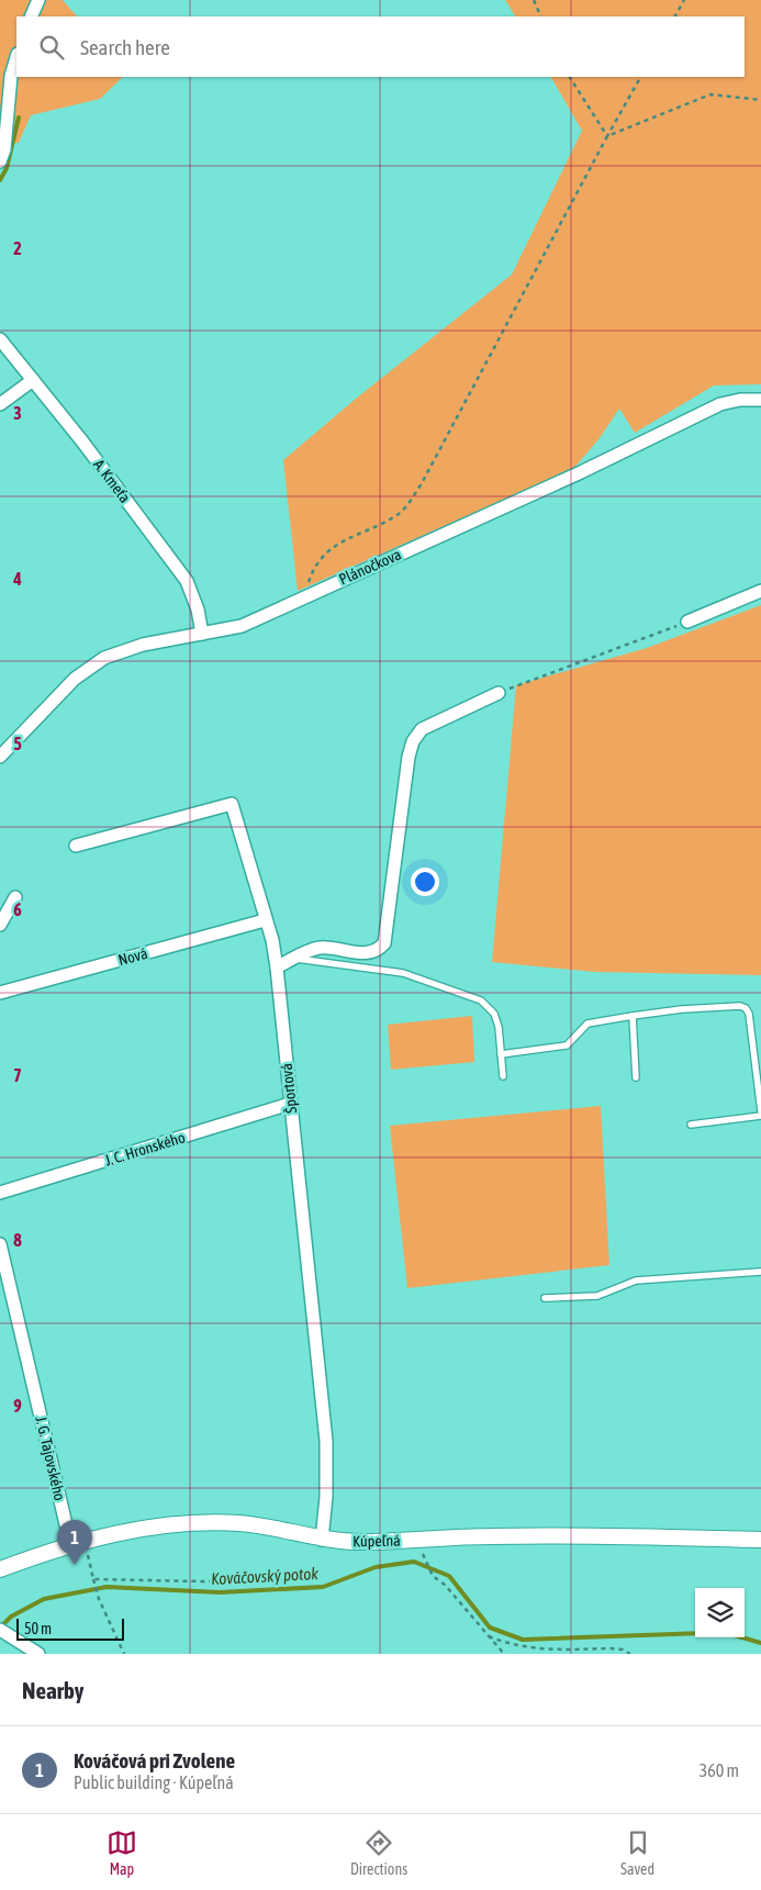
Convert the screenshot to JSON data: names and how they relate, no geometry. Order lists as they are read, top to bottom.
{
  "streets": {
    "street": [
      "A. Kmeťa",
      "Plánočkova",
      "Nová",
      "Športová",
      "J. C. Hronského",
      "J. G. Tajovského",
      "Kúpeľná"
    ]
  },
  "crossings": [
    ["A. Kmeťa", "Plánočkova"],
    ["Nová", "Športová"],
    ["Športová", "J. C. Hronského"],
    ["Športová", "Kúpeľná"],
    ["J. G. Tajovského", "Kúpeľná"]
  ],
  "water": ["Kováčovský potok"],
  "scale_bar": "50 m",
  "page": {
    "search": "Search here",
    "pins": "1",
    "scale": "50 m",
    "heading": "Nearby",
    "list": [
      {
        "mark": "1",
        "name": "Kováčová pri Zvolene",
        "note": "Public building · Kúpeľná",
        "value": "360 m"
      }
    ],
    "nav": ["Map", "Directions", "Saved"]
  },
  "grid": {
    "rows": [
      "2",
      "3",
      "4",
      "5",
      "6",
      "7",
      "8",
      "9"
    ]
  }
}
